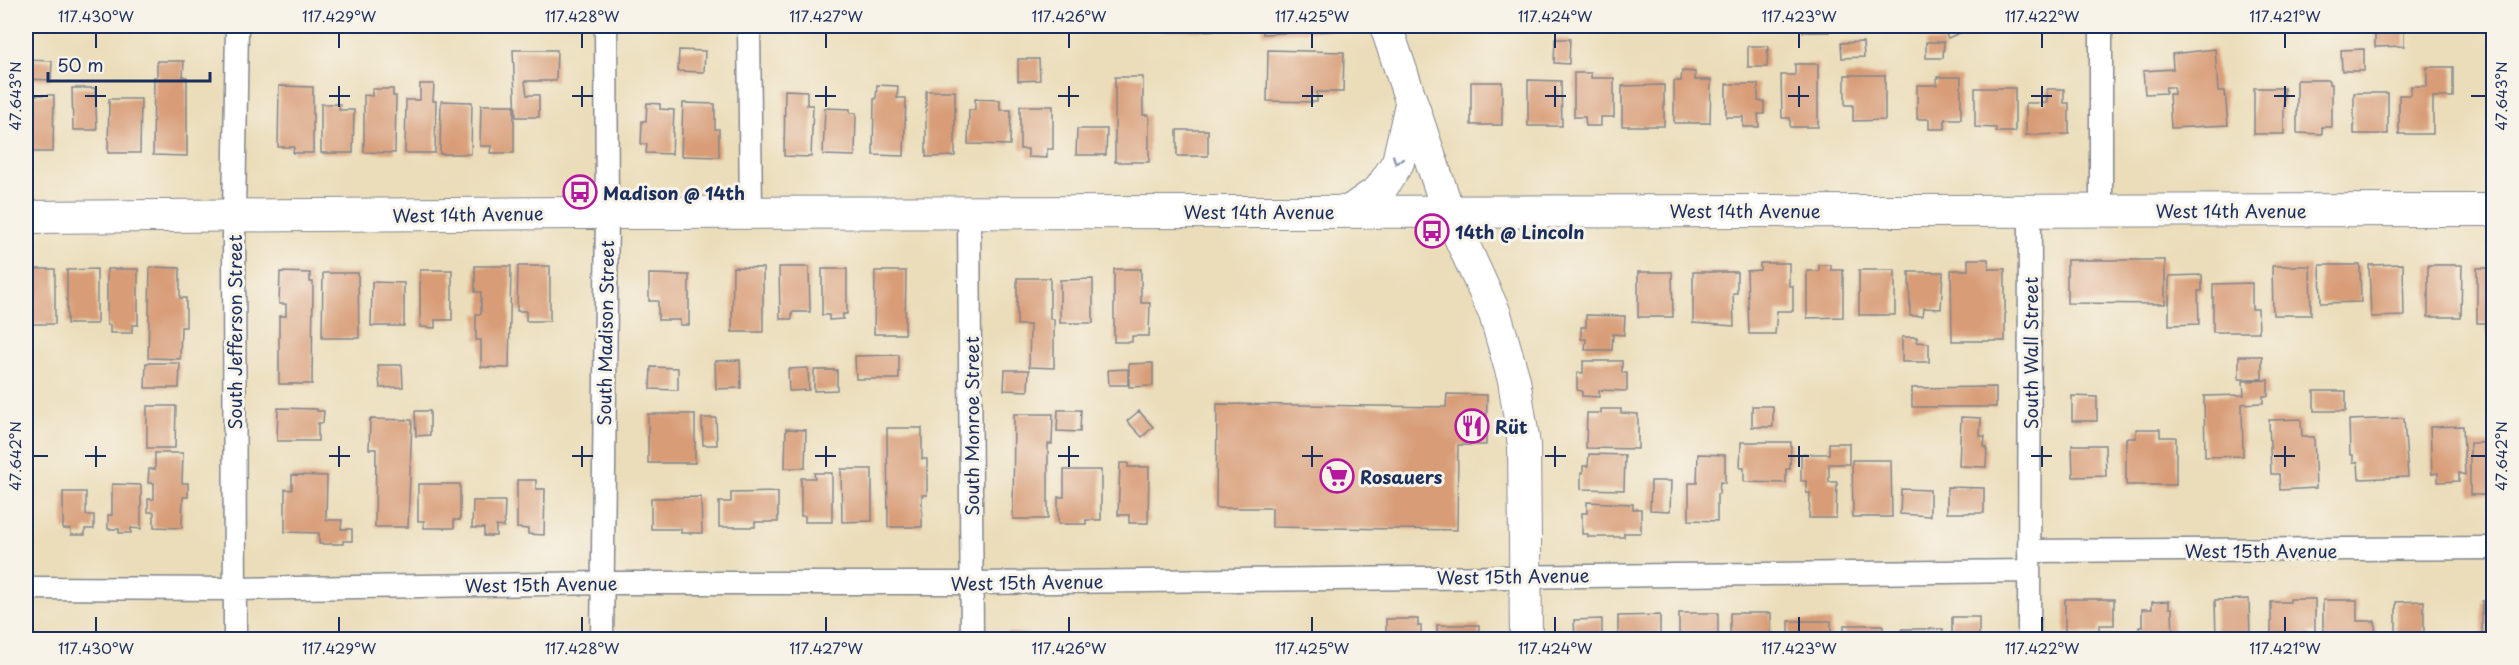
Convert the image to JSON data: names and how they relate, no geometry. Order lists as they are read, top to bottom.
{
  "streets": {
    "street": [
      "West 14th Avenue",
      "South Jefferson Street",
      "South Madison Street",
      "South Wall Street",
      "South Monroe Street",
      "West 15th Avenue"
    ]
  },
  "crossings": [
    ["West 14th Avenue", "South Jefferson Street"],
    ["West 14th Avenue", "South Madison Street"],
    ["West 14th Avenue", "South Wall Street"],
    ["West 14th Avenue", "South Monroe Street"],
    ["South Jefferson Street", "West 15th Avenue"],
    ["South Madison Street", "West 15th Avenue"],
    ["South Wall Street", "West 15th Avenue"],
    ["South Monroe Street", "West 15th Avenue"]
  ],
  "places": {
    "bus stop": ["Madison @ 14th", "14th @ Lincoln"],
    "restaurant": ["Rüt"],
    "supermarket": ["Rosauers"]
  },
  "scale_bar": "50 m",
  "coordinates": [
    "117.430°W",
    "117.429°W",
    "117.428°W",
    "117.427°W",
    "117.426°W",
    "117.425°W",
    "117.424°W",
    "117.423°W",
    "117.422°W",
    "117.421°W",
    "47.643°N",
    "47.642°N"
  ]
}
